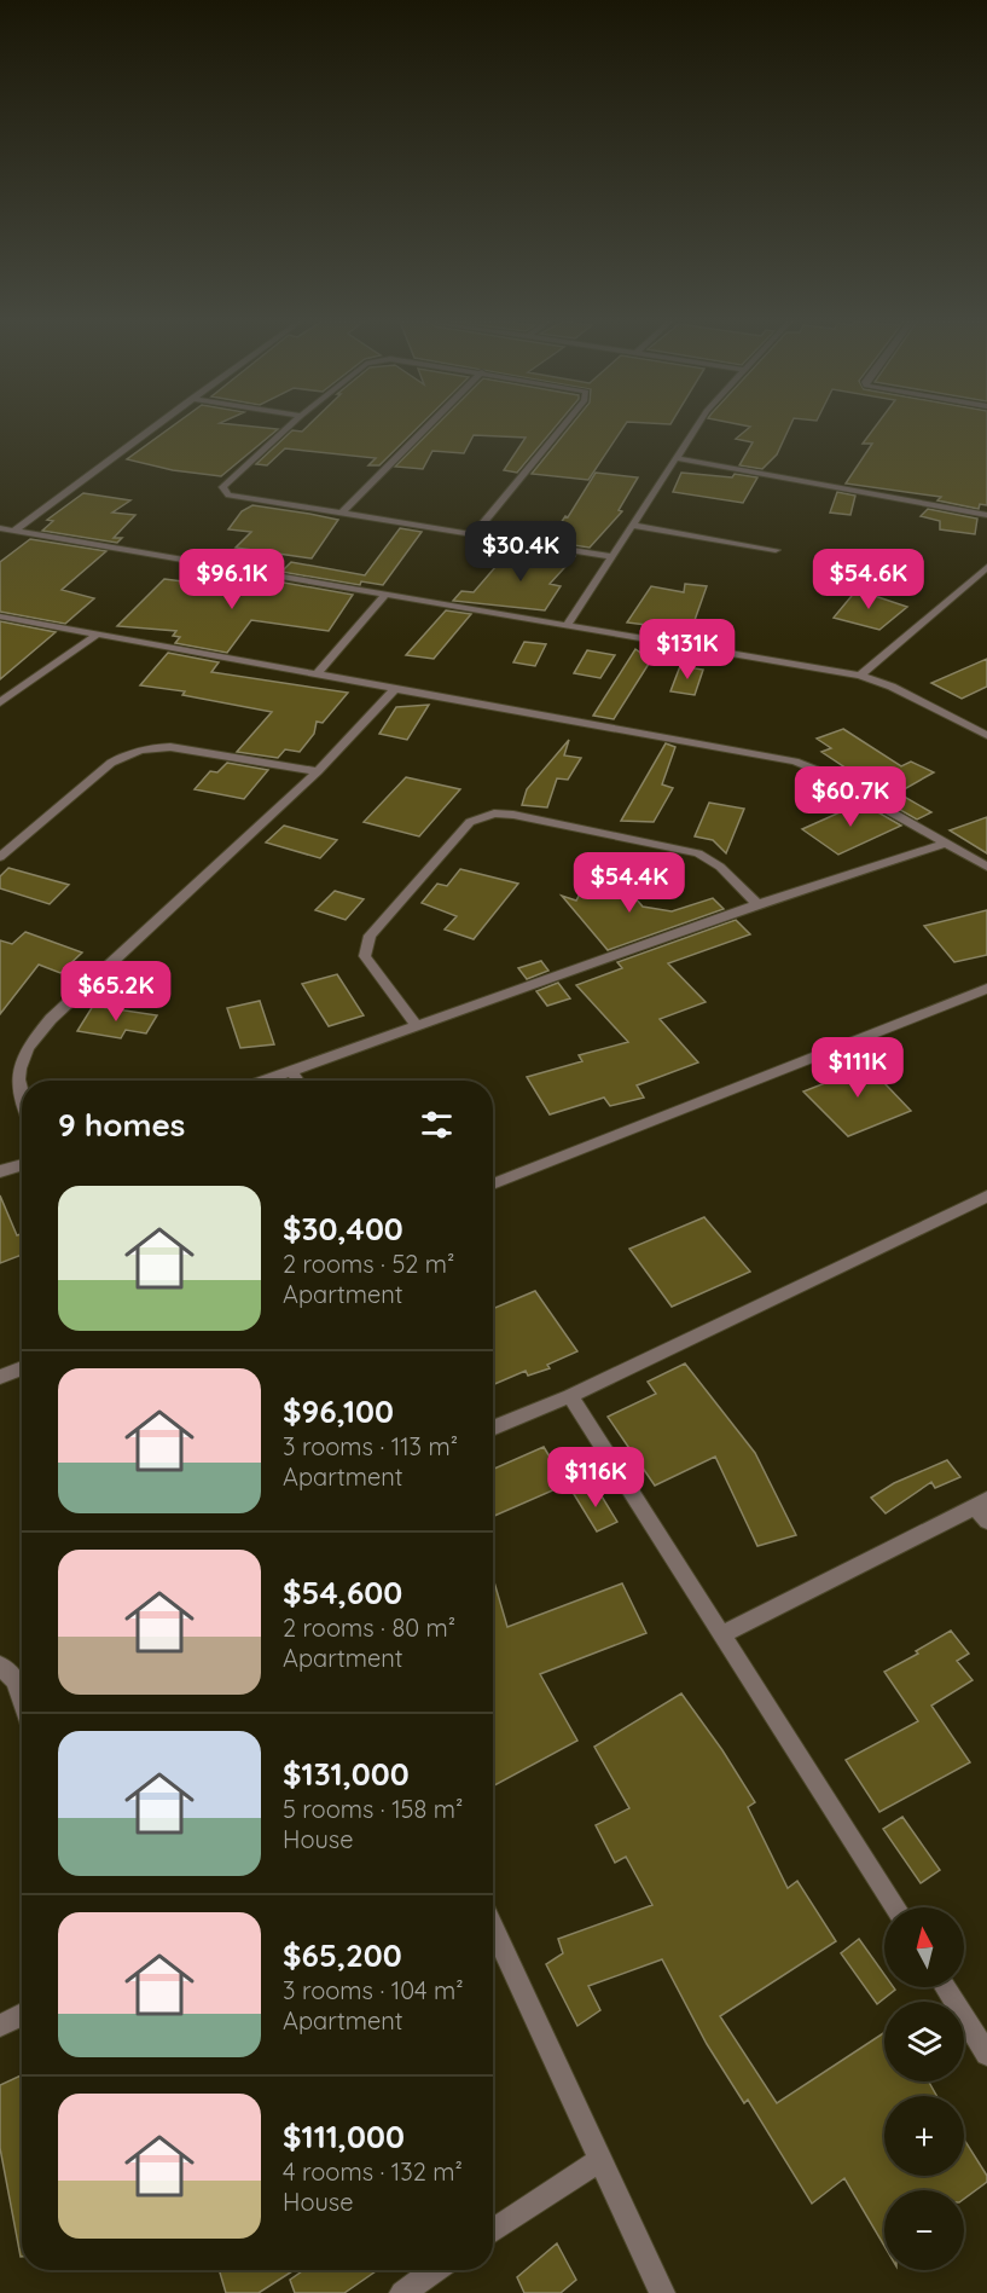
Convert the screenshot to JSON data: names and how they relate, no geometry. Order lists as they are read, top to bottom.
{
  "north": "top",
  "page": {
    "price": [
      "$30.4K",
      "$96.1K",
      "$54.6K",
      "$131K",
      "$60.7K",
      "$54.4K",
      "$65.2K",
      "$111K",
      "$116K"
    ],
    "heading": "9 homes",
    "list": [
      {
        "name": "$30,400",
        "note": "2 rooms · 52 m² · Apartment"
      },
      {
        "name": "$96,100",
        "note": "3 rooms · 113 m² · Apartment"
      },
      {
        "name": "$54,600",
        "note": "2 rooms · 80 m² · Apartment"
      },
      {
        "name": "$131,000",
        "note": "5 rooms · 158 m² · House"
      },
      {
        "name": "$65,200",
        "note": "3 rooms · 104 m² · Apartment"
      },
      {
        "name": "$111,000",
        "note": "4 rooms · 132 m² · House"
      }
    ],
    "map_buttons": ["+", "−"]
  }
}
